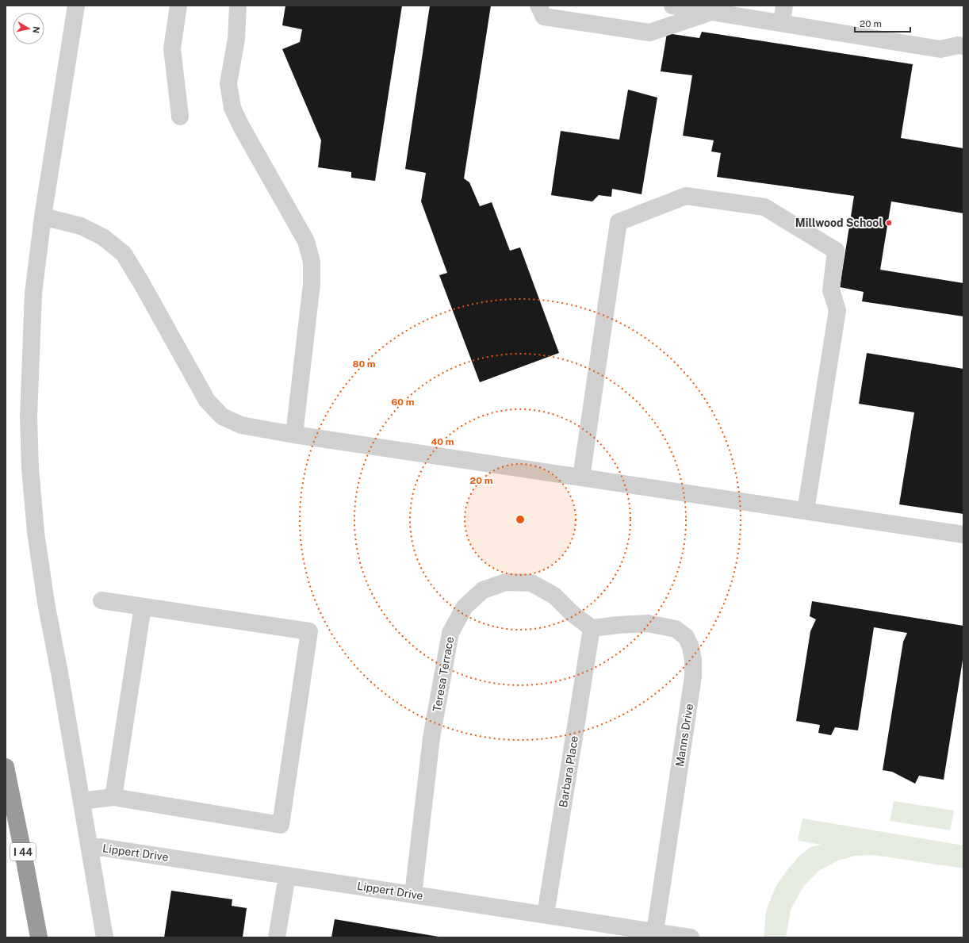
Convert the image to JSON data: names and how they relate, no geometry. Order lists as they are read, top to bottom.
{
  "streets": {
    "highway": ["I 44"],
    "street": [
      "Teresa Terrace",
      "Manns Drive",
      "Barbara Place",
      "Lippert Drive"
    ]
  },
  "crossings": [
    ["Teresa Terrace", "Manns Drive"],
    ["Teresa Terrace", "Barbara Place"],
    ["Teresa Terrace", "Lippert Drive"],
    ["Manns Drive", "Barbara Place"],
    ["Manns Drive", "Lippert Drive"],
    ["Barbara Place", "Lippert Drive"]
  ],
  "places": ["Millwood School"],
  "scale_bar": "20 m",
  "north": "right",
  "rings": [
    "80 m",
    "60 m",
    "40 m",
    "20 m"
  ]
}
